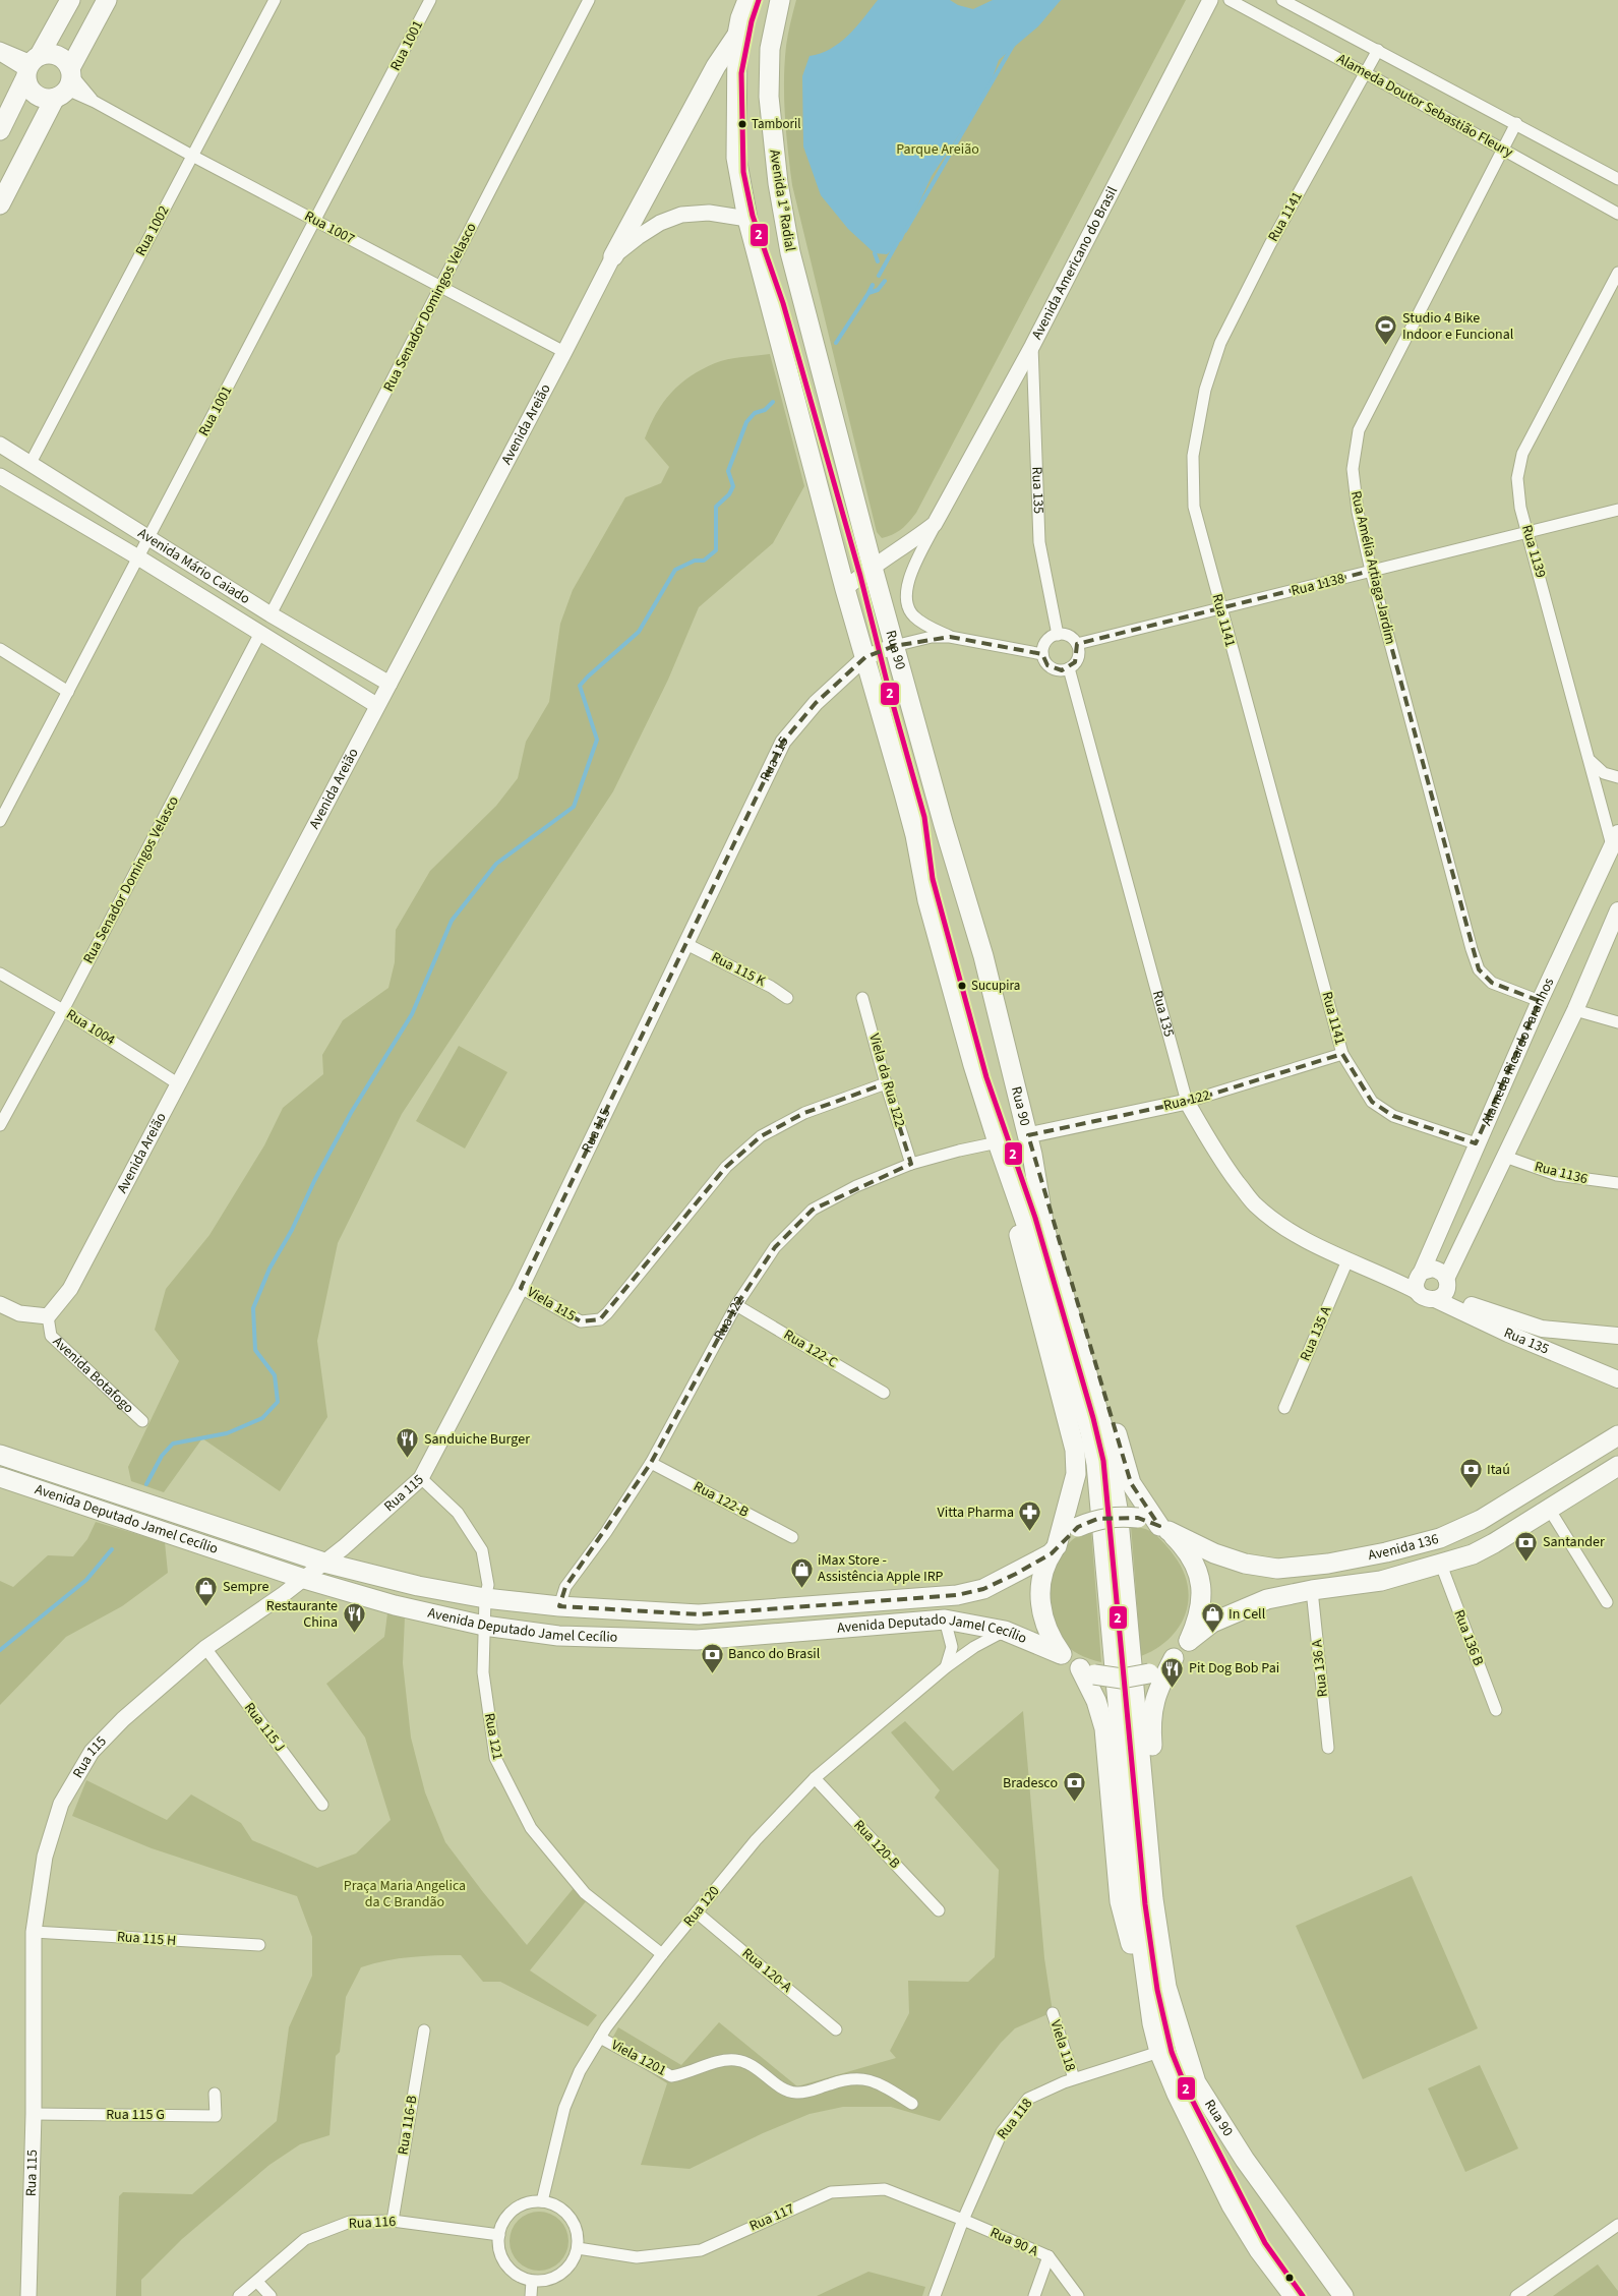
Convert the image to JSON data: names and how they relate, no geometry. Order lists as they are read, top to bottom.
{
  "streets": {
    "main road": [
      "Avenida 1ª Radial",
      "Rua 135",
      "Rua 90",
      "Alameda Ricardo Paranhos",
      "Avenida Deputado Jamel Cecílio",
      "Avenida 136"
    ],
    "street": [
      "Rua 1001",
      "Alameda Doutor Sebastião Fleury",
      "Rua 1141",
      "Rua 1007",
      "Rua 1002",
      "Avenida Americano do Brasil",
      "Rua Senador Domingos Velasco",
      "Avenida Areião",
      "Rua 1139",
      "Avenida Mário Caiado",
      "Rua Amélia Artiaga Jardim",
      "Rua 1138",
      "Rua 115",
      "Rua 115 K",
      "Rua 1004",
      "Viela da Rua 122",
      "Rua 122",
      "Rua 1136",
      "Viela 115",
      "Rua 135 A",
      "Rua 122-C",
      "Avenida Botafogo",
      "Rua 122-B",
      "Rua 136 B",
      "Rua 136 A",
      "Rua 115 J",
      "Rua 121",
      "Rua 120-B",
      "Rua 120",
      "Rua 115 H",
      "Rua 120-A",
      "Viela 118",
      "Viela 1201",
      "Rua 115 G",
      "Rua 118",
      "Rua 116-B",
      "Rua 117",
      "Rua 116",
      "Rua 90 A"
    ]
  },
  "crossings": [
    ["Rua 1001", "Rua 1007"],
    ["Rua 1001", "Avenida Mário Caiado"],
    ["Alameda Doutor Sebastião Fleury", "Rua 1141"],
    ["Alameda Doutor Sebastião Fleury", "Rua Amélia Artiaga Jardim"],
    ["Avenida 1ª Radial", "Rua 90"],
    ["Rua 1141", "Rua 1138"],
    ["Rua 1141", "Alameda Ricardo Paranhos"],
    ["Rua 1141", "Rua 122"],
    ["Rua 1007", "Rua 1002"],
    ["Rua 1007", "Rua Senador Domingos Velasco"],
    ["Rua 1007", "Avenida Areião"],
    ["Rua 1002", "Avenida Mário Caiado"],
    ["Avenida Americano do Brasil", "Rua 135"],
    ["Avenida Americano do Brasil", "Rua 90"],
    ["Rua Senador Domingos Velasco", "Avenida Mário Caiado"],
    ["Rua Senador Domingos Velasco", "Rua 1004"],
    ["Avenida Areião", "Avenida Mário Caiado"],
    ["Avenida Areião", "Rua 1004"],
    ["Avenida Areião", "Avenida Botafogo"],
    ["Rua 135", "Rua 1138"],
    ["Rua 135", "Alameda Ricardo Paranhos"],
    ["Rua 135", "Rua 122"],
    ["Rua 135", "Rua 135 A"],
    ["Rua 1139", "Rua 1138"],
    ["Rua 1139", "Alameda Ricardo Paranhos"],
    ["Rua Amélia Artiaga Jardim", "Rua 1138"],
    ["Rua Amélia Artiaga Jardim", "Alameda Ricardo Paranhos"],
    ["Rua 90", "Rua 115"],
    ["Rua 90", "Rua 122"],
    ["Rua 90", "Rua 118"],
    ["Rua 115", "Rua 115 K"],
    ["Rua 115", "Viela 115"],
    ["Rua 115", "Avenida Deputado Jamel Cecílio"],
    ["Rua 115", "Rua 115 J"],
    ["Rua 115", "Rua 121"],
    ["Rua 115", "Rua 115 H"],
    ["Rua 115", "Rua 115 G"],
    ["Viela da Rua 122", "Rua 122"],
    ["Viela da Rua 122", "Viela 115"],
    ["Rua 122", "Rua 122-C"],
    ["Rua 122", "Rua 122-B"],
    ["Rua 122", "Avenida Deputado Jamel Cecílio"],
    ["Avenida Deputado Jamel Cecílio", "Avenida 136"],
    ["Avenida Deputado Jamel Cecílio", "Rua 121"],
    ["Avenida Deputado Jamel Cecílio", "Rua 120"],
    ["Avenida 136", "Rua 136 B"],
    ["Avenida 136", "Rua 136 A"],
    ["Rua 121", "Rua 120"],
    ["Rua 120-B", "Rua 120"],
    ["Rua 120", "Rua 120-A"],
    ["Rua 120", "Viela 1201"],
    ["Rua 120", "Rua 117"],
    ["Rua 120", "Rua 116"],
    ["Viela 118", "Rua 118"],
    ["Rua 118", "Rua 117"],
    ["Rua 118", "Rua 90 A"],
    ["Rua 116-B", "Rua 116"],
    ["Rua 117", "Rua 116"],
    ["Rua 117", "Rua 90 A"]
  ],
  "parks": ["Parque Areião", "Praça Maria Angelica da C Brandão"],
  "places": {
    "other": ["Tamboril", "Sucupira"],
    "sports": ["Studio 4 Bike Indoor e Funcional"],
    "restaurant": ["Sanduiche Burger", "Restaurante China", "Pit Dog Bob Pai"],
    "bank": [
      "Itaú",
      "Santander",
      "Banco do Brasil",
      "Bradesco"
    ],
    "pharmacy": ["Vitta Pharma"],
    "shop": ["iMax Store - Assistência Apple IRP", "Sempre", "In Cell"]
  },
  "lines": ["transit line 2"]
}
